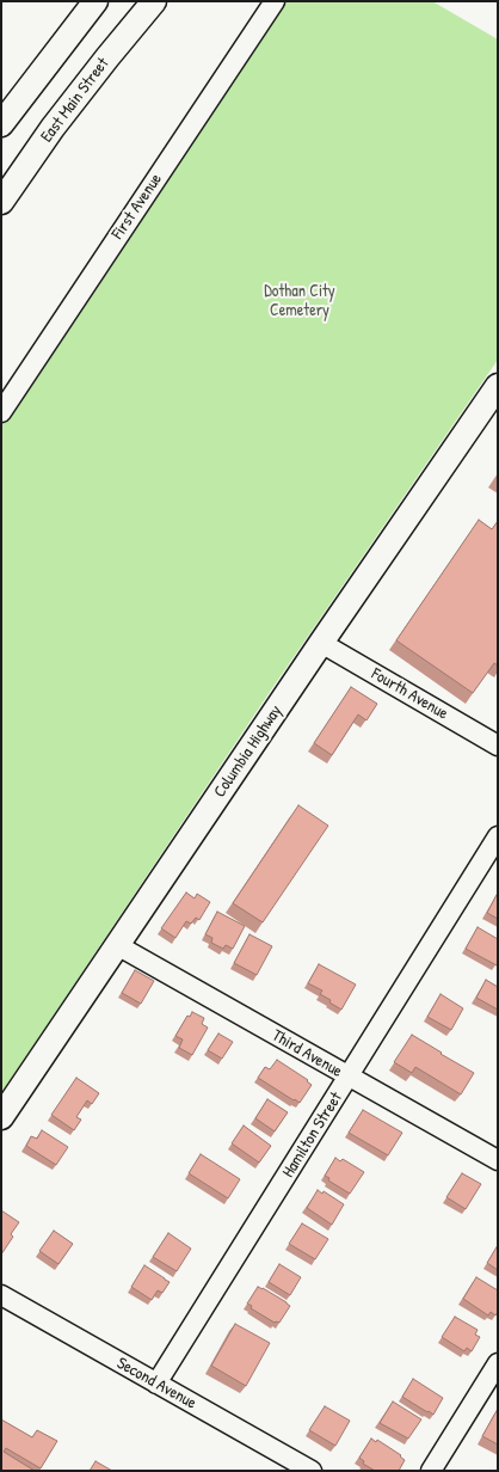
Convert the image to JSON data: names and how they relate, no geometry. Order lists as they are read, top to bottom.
{
  "streets": {
    "main road": ["East Main Street", "Columbia Highway"],
    "street": [
      "First Avenue",
      "Fourth Avenue",
      "Third Avenue",
      "Hamilton Street",
      "Second Avenue"
    ]
  },
  "crossings": [
    ["Fourth Avenue", "Columbia Highway"],
    ["Columbia Highway", "Third Avenue"],
    ["Third Avenue", "Hamilton Street"],
    ["Hamilton Street", "Second Avenue"]
  ],
  "parks": ["Dothan City Cemetery"]
}
